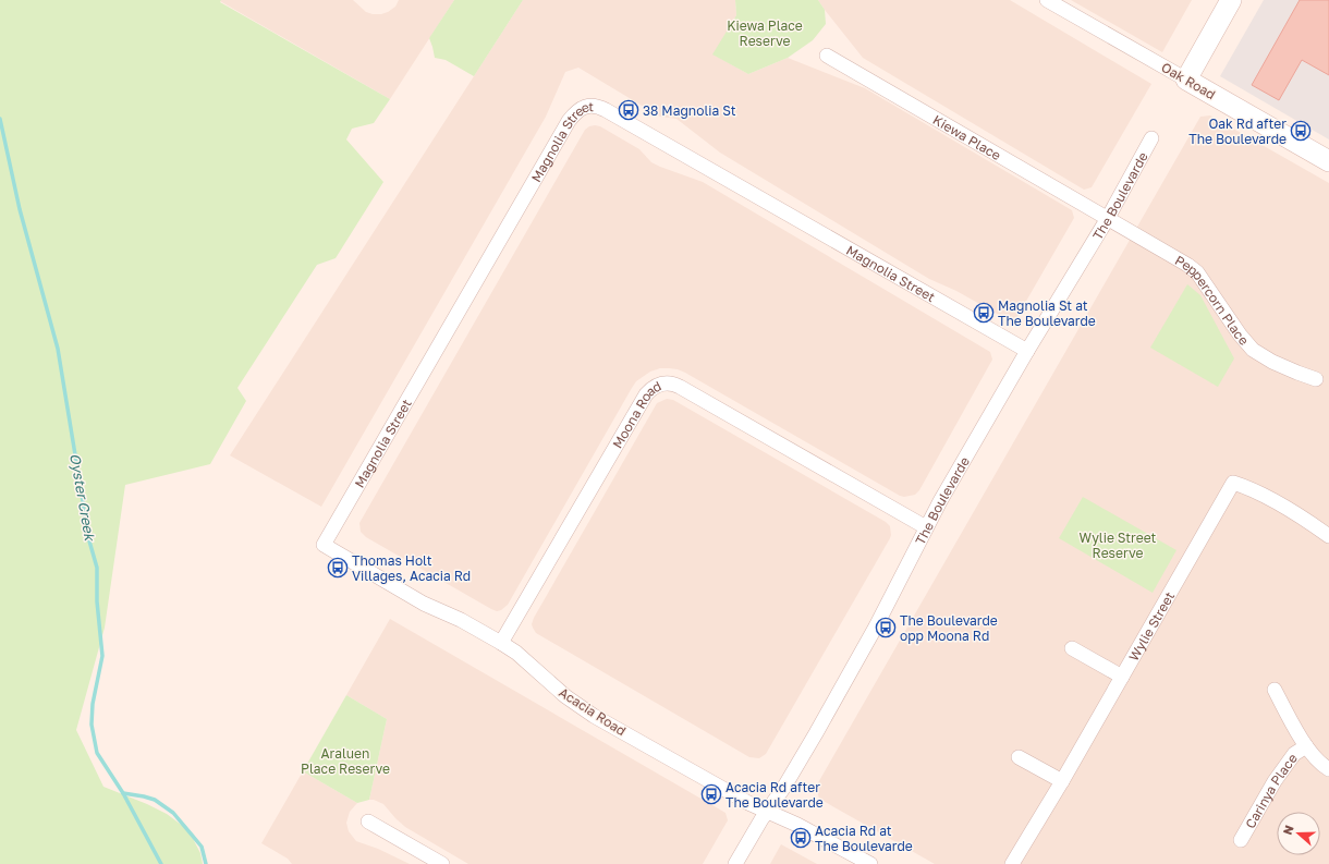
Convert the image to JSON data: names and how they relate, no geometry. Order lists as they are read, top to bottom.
{
  "streets": {
    "street": [
      "Oak Road",
      "Kiewa Place",
      "Magnolia Street",
      "The Boulevarde",
      "Peppercorn Place",
      "Moona Road",
      "Wylie Street",
      "Acacia Road",
      "Carinya Place"
    ]
  },
  "crossings": [
    ["Kiewa Place", "The Boulevarde"],
    ["Kiewa Place", "Peppercorn Place"],
    ["Magnolia Street", "The Boulevarde"],
    ["Magnolia Street", "Acacia Road"],
    ["The Boulevarde", "Peppercorn Place"],
    ["The Boulevarde", "Moona Road"],
    ["The Boulevarde", "Acacia Road"],
    ["Moona Road", "Acacia Road"]
  ],
  "water": ["Oyster Creek"],
  "parks": ["Kiewa Place Reserve", "Wylie Street Reserve", "Araluen Place Reserve"],
  "places": {
    "bus stop": [
      "38 Magnolia St",
      "Oak Rd after The Boulevarde",
      "Magnolia St at The Boulevarde",
      "Thomas Holt Villages, Acacia Rd",
      "The Boulevarde opp Moona Rd",
      "Acacia Rd after The Boulevarde",
      "Acacia Rd at The Boulevarde"
    ]
  },
  "north": "left"
}
